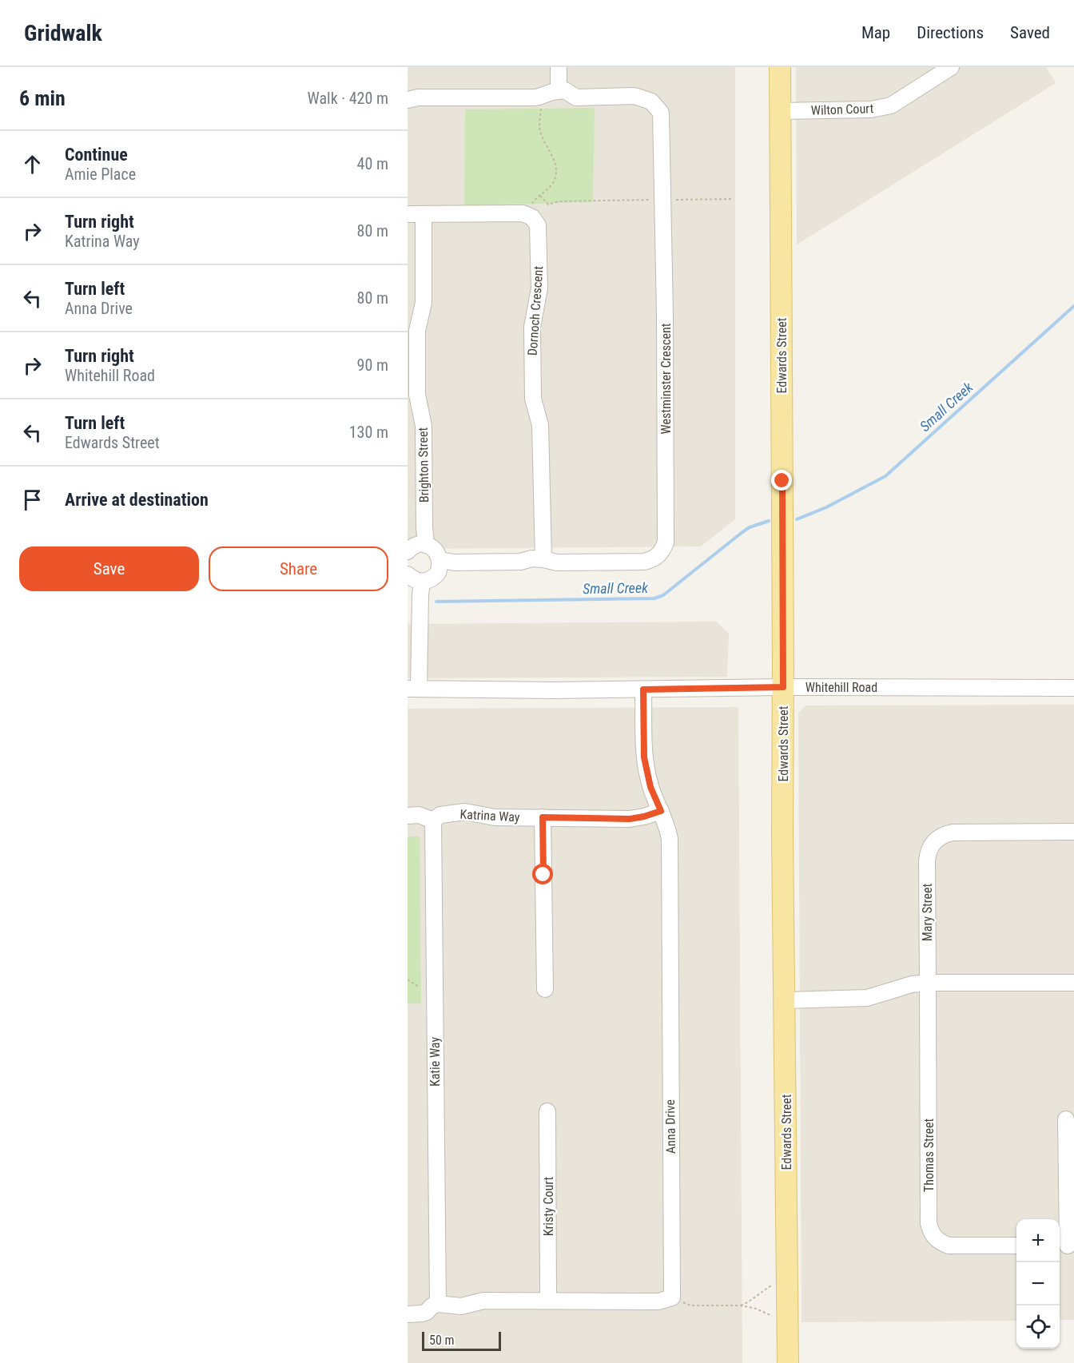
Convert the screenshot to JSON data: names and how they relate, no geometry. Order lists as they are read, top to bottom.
{
  "streets": {
    "main road": ["Edwards Street"],
    "street": [
      "Wilton Court",
      "Dornoch Crescent",
      "Westminster Crescent",
      "Brighton Street",
      "Whitehill Road",
      "Katrina Way",
      "Mary Street",
      "Katie Way",
      "Anna Drive",
      "Thomas Street",
      "Kristy Court"
    ]
  },
  "crossings": [
    ["Wilton Court", "Edwards Street"],
    ["Dornoch Crescent", "Westminster Crescent"],
    ["Dornoch Crescent", "Brighton Street"],
    ["Edwards Street", "Whitehill Road"],
    ["Whitehill Road", "Anna Drive"],
    ["Katrina Way", "Katie Way"],
    ["Katrina Way", "Anna Drive"],
    ["Mary Street", "Thomas Street"]
  ],
  "water": ["Small Creek"],
  "scale_bar": "50 m",
  "page": {
    "header": "Gridwalk",
    "nav": ["Map", "Directions", "Saved"],
    "heading": ["6 min", "Walk · 420 m"],
    "list": [
      ["Continue", "Amie Place", "40 m"],
      ["Turn right", "Katrina Way", "80 m"],
      ["Turn left", "Anna Drive", "80 m"],
      ["Turn right", "Whitehill Road", "90 m"],
      ["Turn left", "Edwards Street", "130 m"],
      "Arrive at destination"
    ],
    "buttons": ["Save", "Share"],
    "map_buttons": ["+", "−"],
    "scale": "50 m"
  }
}
